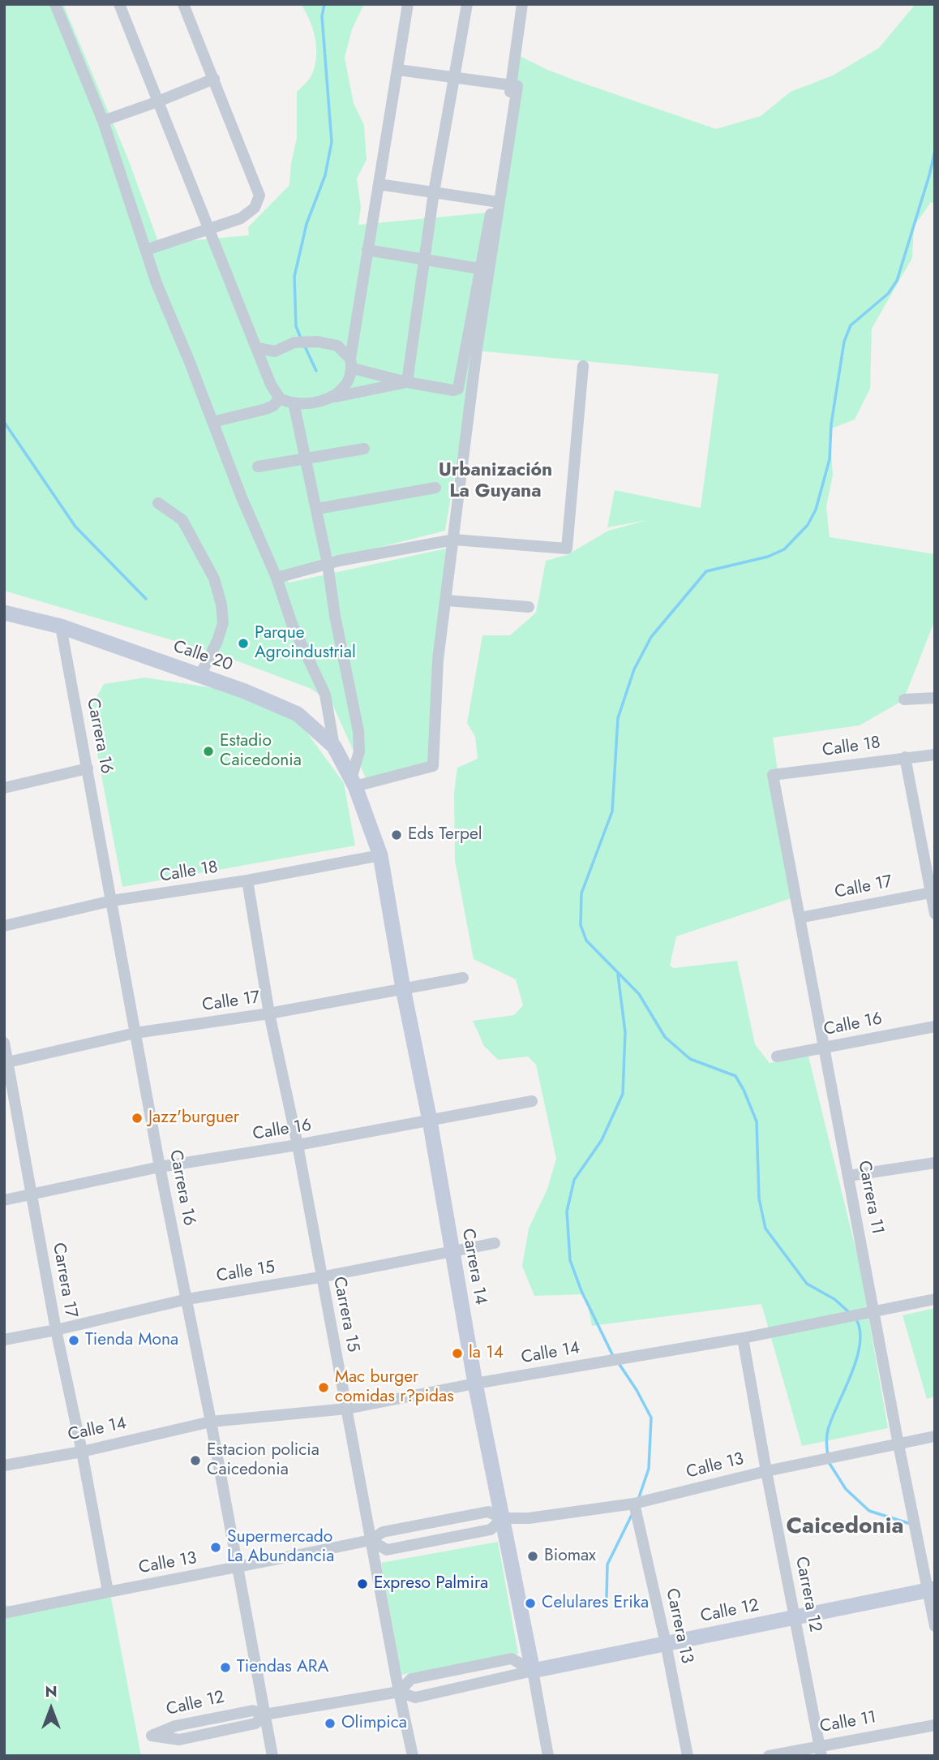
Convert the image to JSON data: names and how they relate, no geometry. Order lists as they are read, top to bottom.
{
  "streets": {
    "main road": ["Calle 20", "Carrera 14", "Calle 12"],
    "street": [
      "Carrera 16",
      "Calle 18",
      "Calle 17",
      "Calle 16",
      "Carrera 11",
      "Calle 15",
      "Carrera 17",
      "Carrera 15",
      "Calle 14",
      "Calle 13",
      "Carrera 12",
      "Carrera 13",
      "Calle 11"
    ]
  },
  "crossings": [
    ["Calle 20", "Carrera 16"],
    ["Calle 20", "Carrera 14"],
    ["Carrera 16", "Calle 18"],
    ["Carrera 16", "Calle 17"],
    ["Carrera 16", "Calle 16"],
    ["Carrera 16", "Calle 15"],
    ["Carrera 16", "Calle 14"],
    ["Carrera 16", "Calle 13"],
    ["Carrera 16", "Calle 12"],
    ["Calle 18", "Carrera 11"],
    ["Calle 18", "Carrera 14"],
    ["Calle 18", "Carrera 15"],
    ["Calle 17", "Carrera 11"],
    ["Calle 17", "Carrera 14"],
    ["Calle 17", "Carrera 17"],
    ["Calle 17", "Carrera 15"],
    ["Calle 16", "Carrera 11"],
    ["Calle 16", "Carrera 14"],
    ["Calle 16", "Carrera 17"],
    ["Calle 16", "Carrera 15"],
    ["Carrera 11", "Calle 14"],
    ["Carrera 11", "Calle 13"],
    ["Carrera 11", "Calle 12"],
    ["Carrera 14", "Calle 15"],
    ["Carrera 14", "Calle 14"],
    ["Carrera 14", "Calle 13"],
    ["Carrera 14", "Calle 12"],
    ["Calle 15", "Carrera 17"],
    ["Calle 15", "Carrera 15"],
    ["Carrera 17", "Calle 14"],
    ["Carrera 17", "Calle 13"],
    ["Carrera 15", "Calle 14"],
    ["Carrera 15", "Calle 13"],
    ["Carrera 15", "Calle 12"],
    ["Calle 14", "Carrera 12"],
    ["Calle 13", "Carrera 12"],
    ["Calle 13", "Carrera 13"],
    ["Carrera 12", "Calle 12"],
    ["Carrera 12", "Calle 11"],
    ["Calle 12", "Carrera 13"]
  ],
  "districts": ["Urbanización La Guyana", "Caicedonia"],
  "places": [
    "Parque Agroindustrial",
    "Estadio Caicedonia",
    "Eds Terpel",
    "Jazz'burguer",
    "Tienda Mona",
    "la 14",
    "Mac burger comidas r?pidas",
    "Estacion policia Caicedonia",
    "Supermercado La Abundancia",
    "Biomax",
    "Expreso Palmira",
    "Celulares Erika",
    "Tiendas ARA",
    "Olimpica"
  ],
  "north": "top"
}
